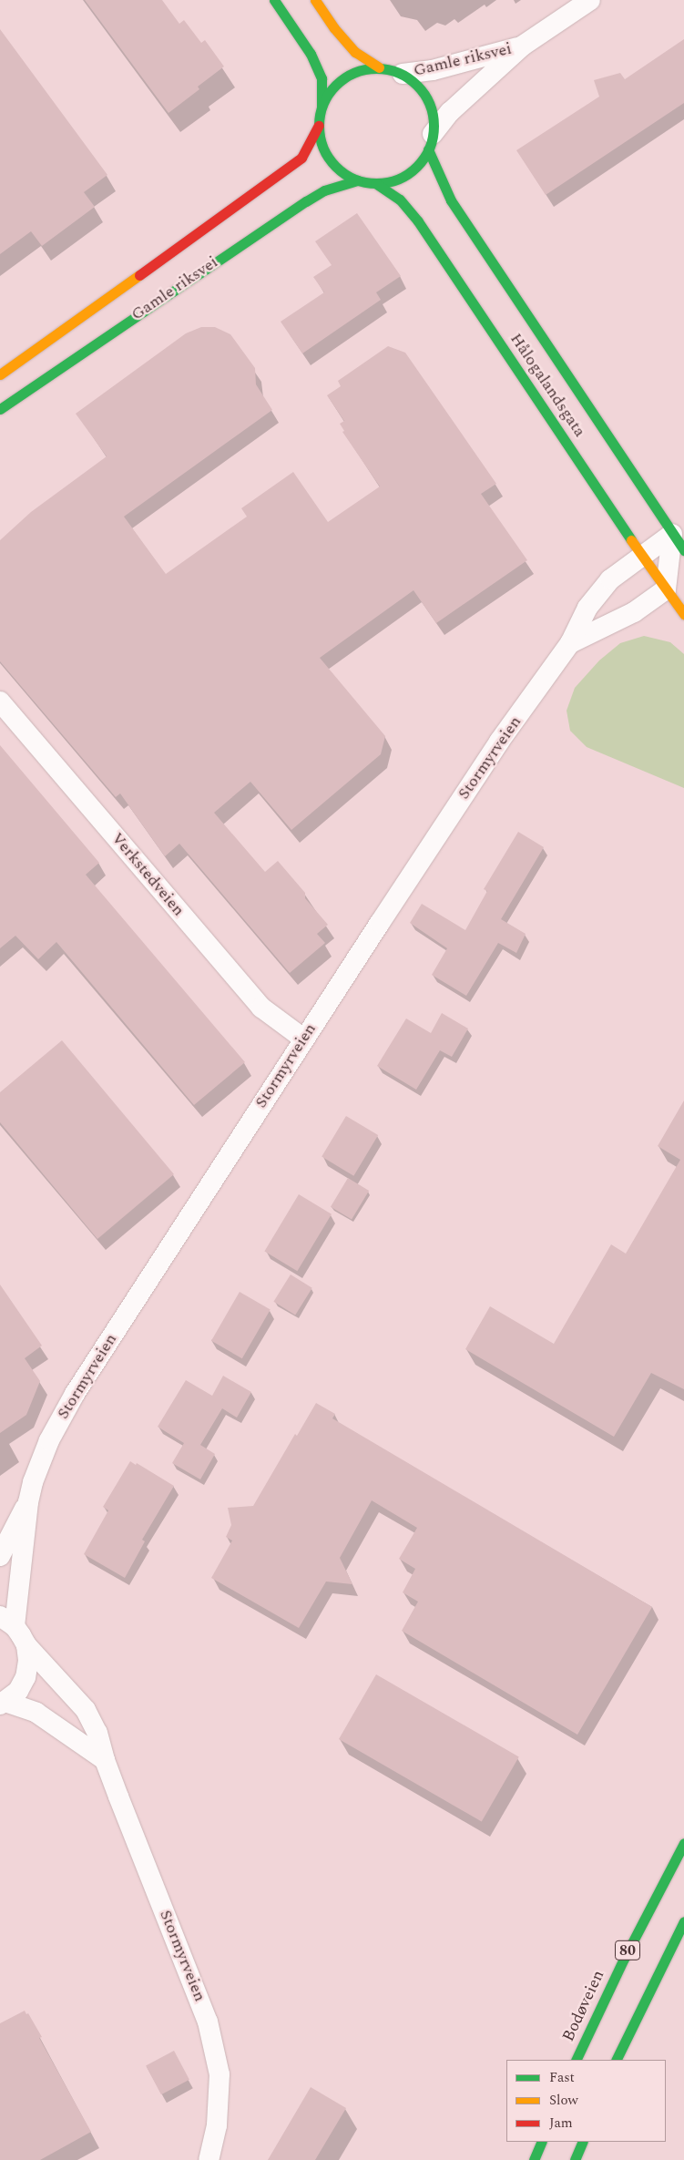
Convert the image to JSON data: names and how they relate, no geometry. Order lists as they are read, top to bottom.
{
  "streets": {
    "main road": [
      "Gamle riksvei",
      "Hålogalandsgata",
      "80",
      "Bodøveien"
    ],
    "street": ["Stormyrveien", "Verkstedveien"]
  },
  "crossings": [
    ["Gamle riksvei", "Hålogalandsgata"],
    ["Hålogalandsgata", "Stormyrveien"],
    ["Stormyrveien", "Verkstedveien"]
  ],
  "legend": ["Fast", "Slow", "Jam"]
}
